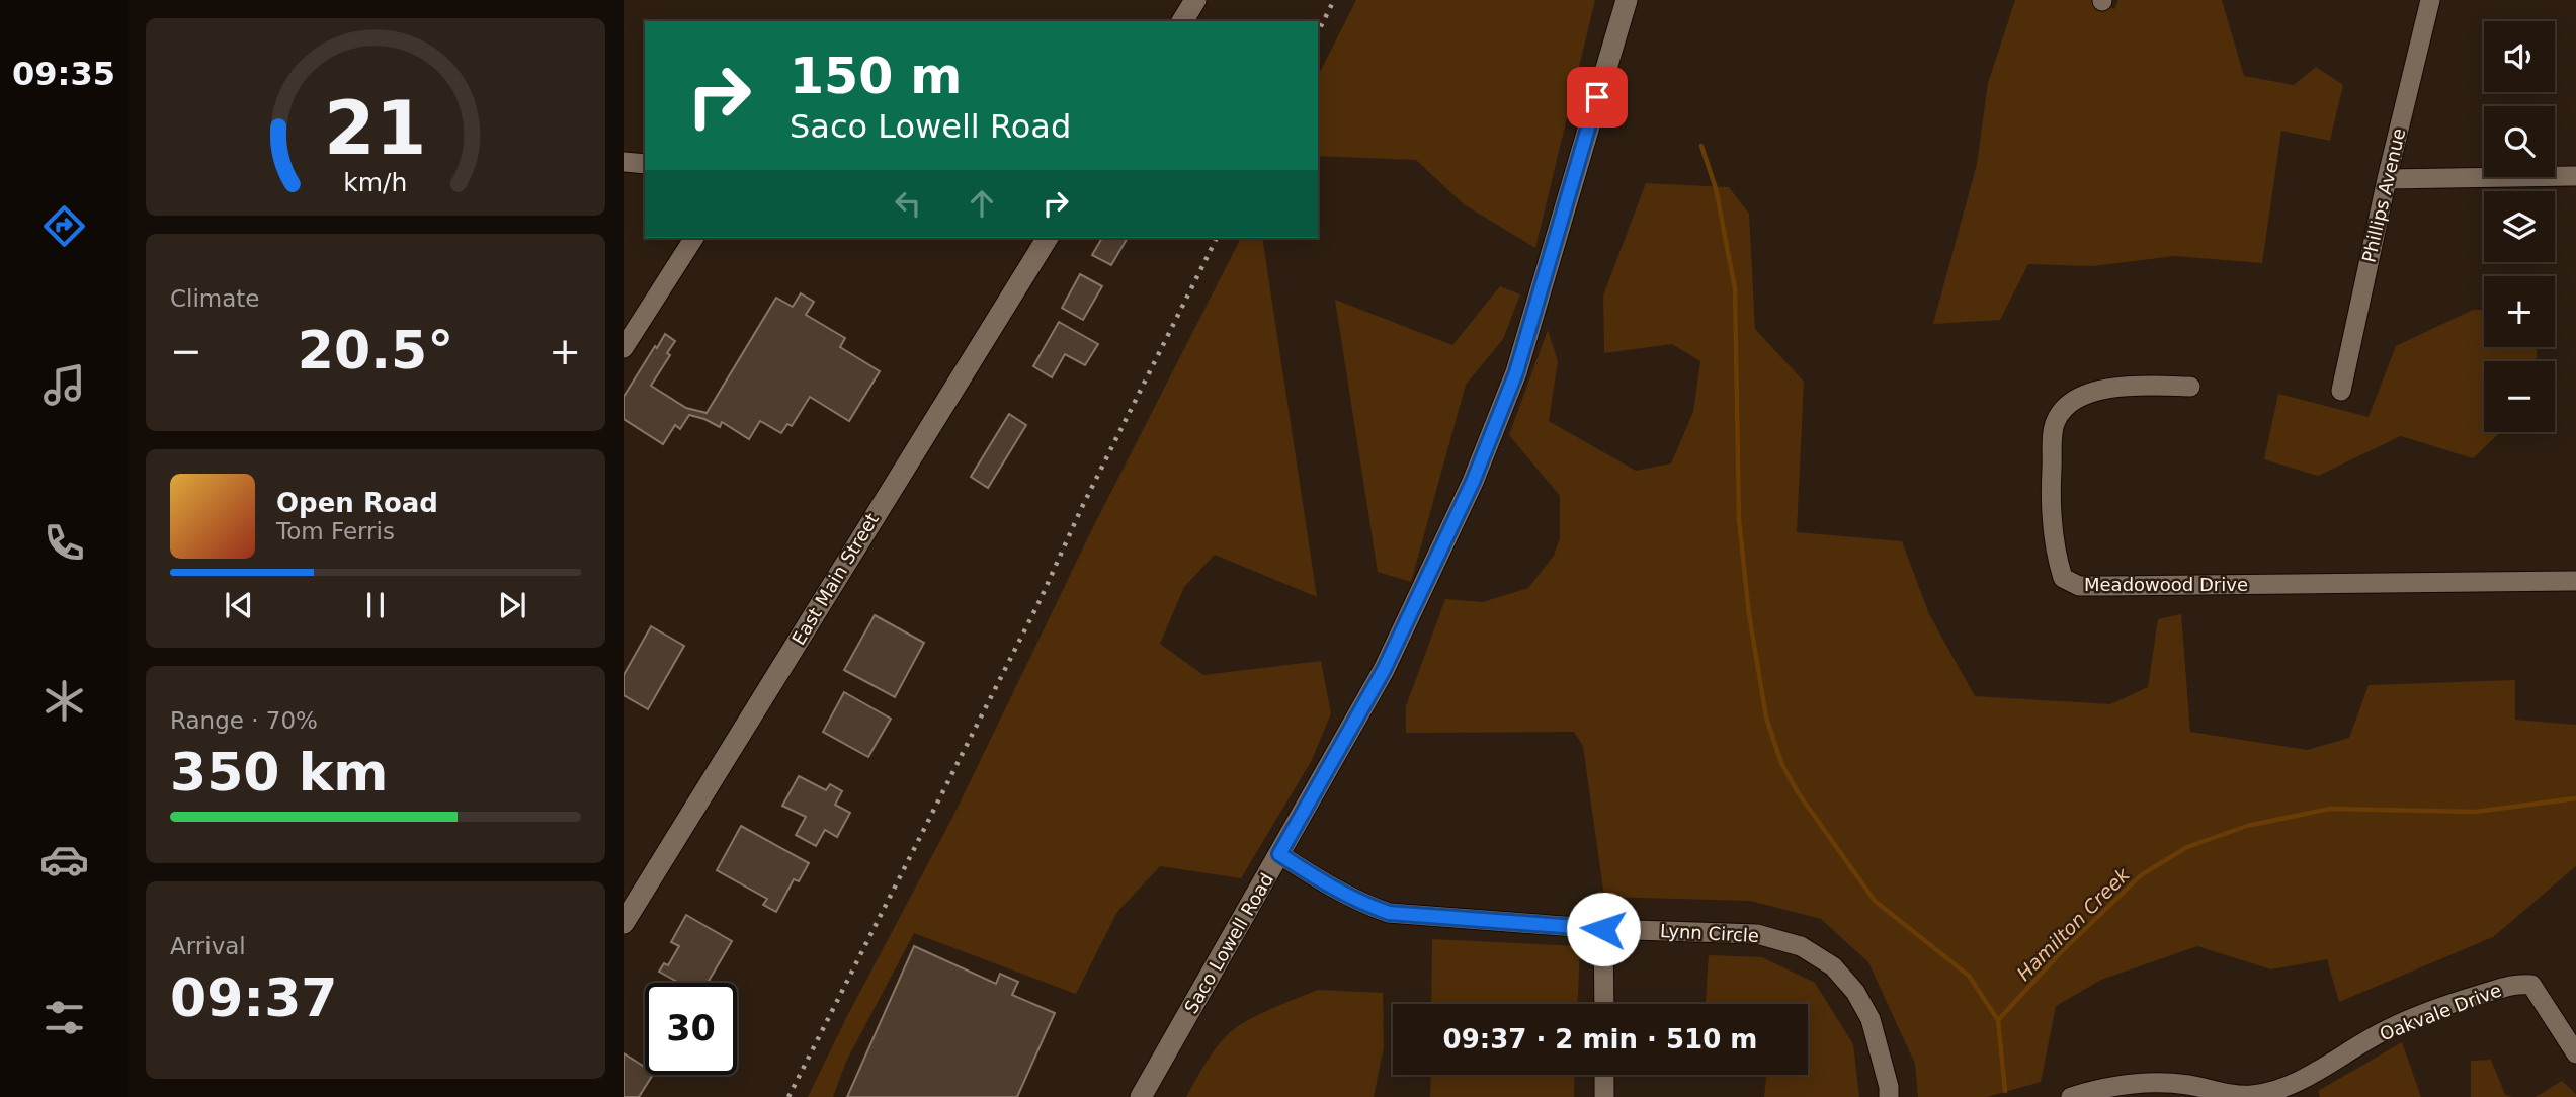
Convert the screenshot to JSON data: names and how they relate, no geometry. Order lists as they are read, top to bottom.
{
  "streets": {
    "street": [
      "Phillips Avenue",
      "East Main Street",
      "Meadowood Drive",
      "Lynn Circle",
      "Saco Lowell Road",
      "Oakvale Drive"
    ]
  },
  "crossings": [
    ["Lynn Circle", "Saco Lowell Road"]
  ],
  "water": ["Hamilton Creek"],
  "page": {
    "tabs": "09:35",
    "map_buttons": ["+", "−"],
    "turn": ["150 m", "Saco Lowell Road"],
    "tile": [
      "Climate",
      ["Range · 70%", "350 km"],
      ["Arrival", "09:37"]
    ],
    "heat": ["−", "20.5°", "+"],
    "song": ["Open Road", "Tom Ferris"],
    "limit": "30",
    "trip": "09:37 · 2 min · 510 m",
    "gauge": ["21", "km/h"]
  }
}
